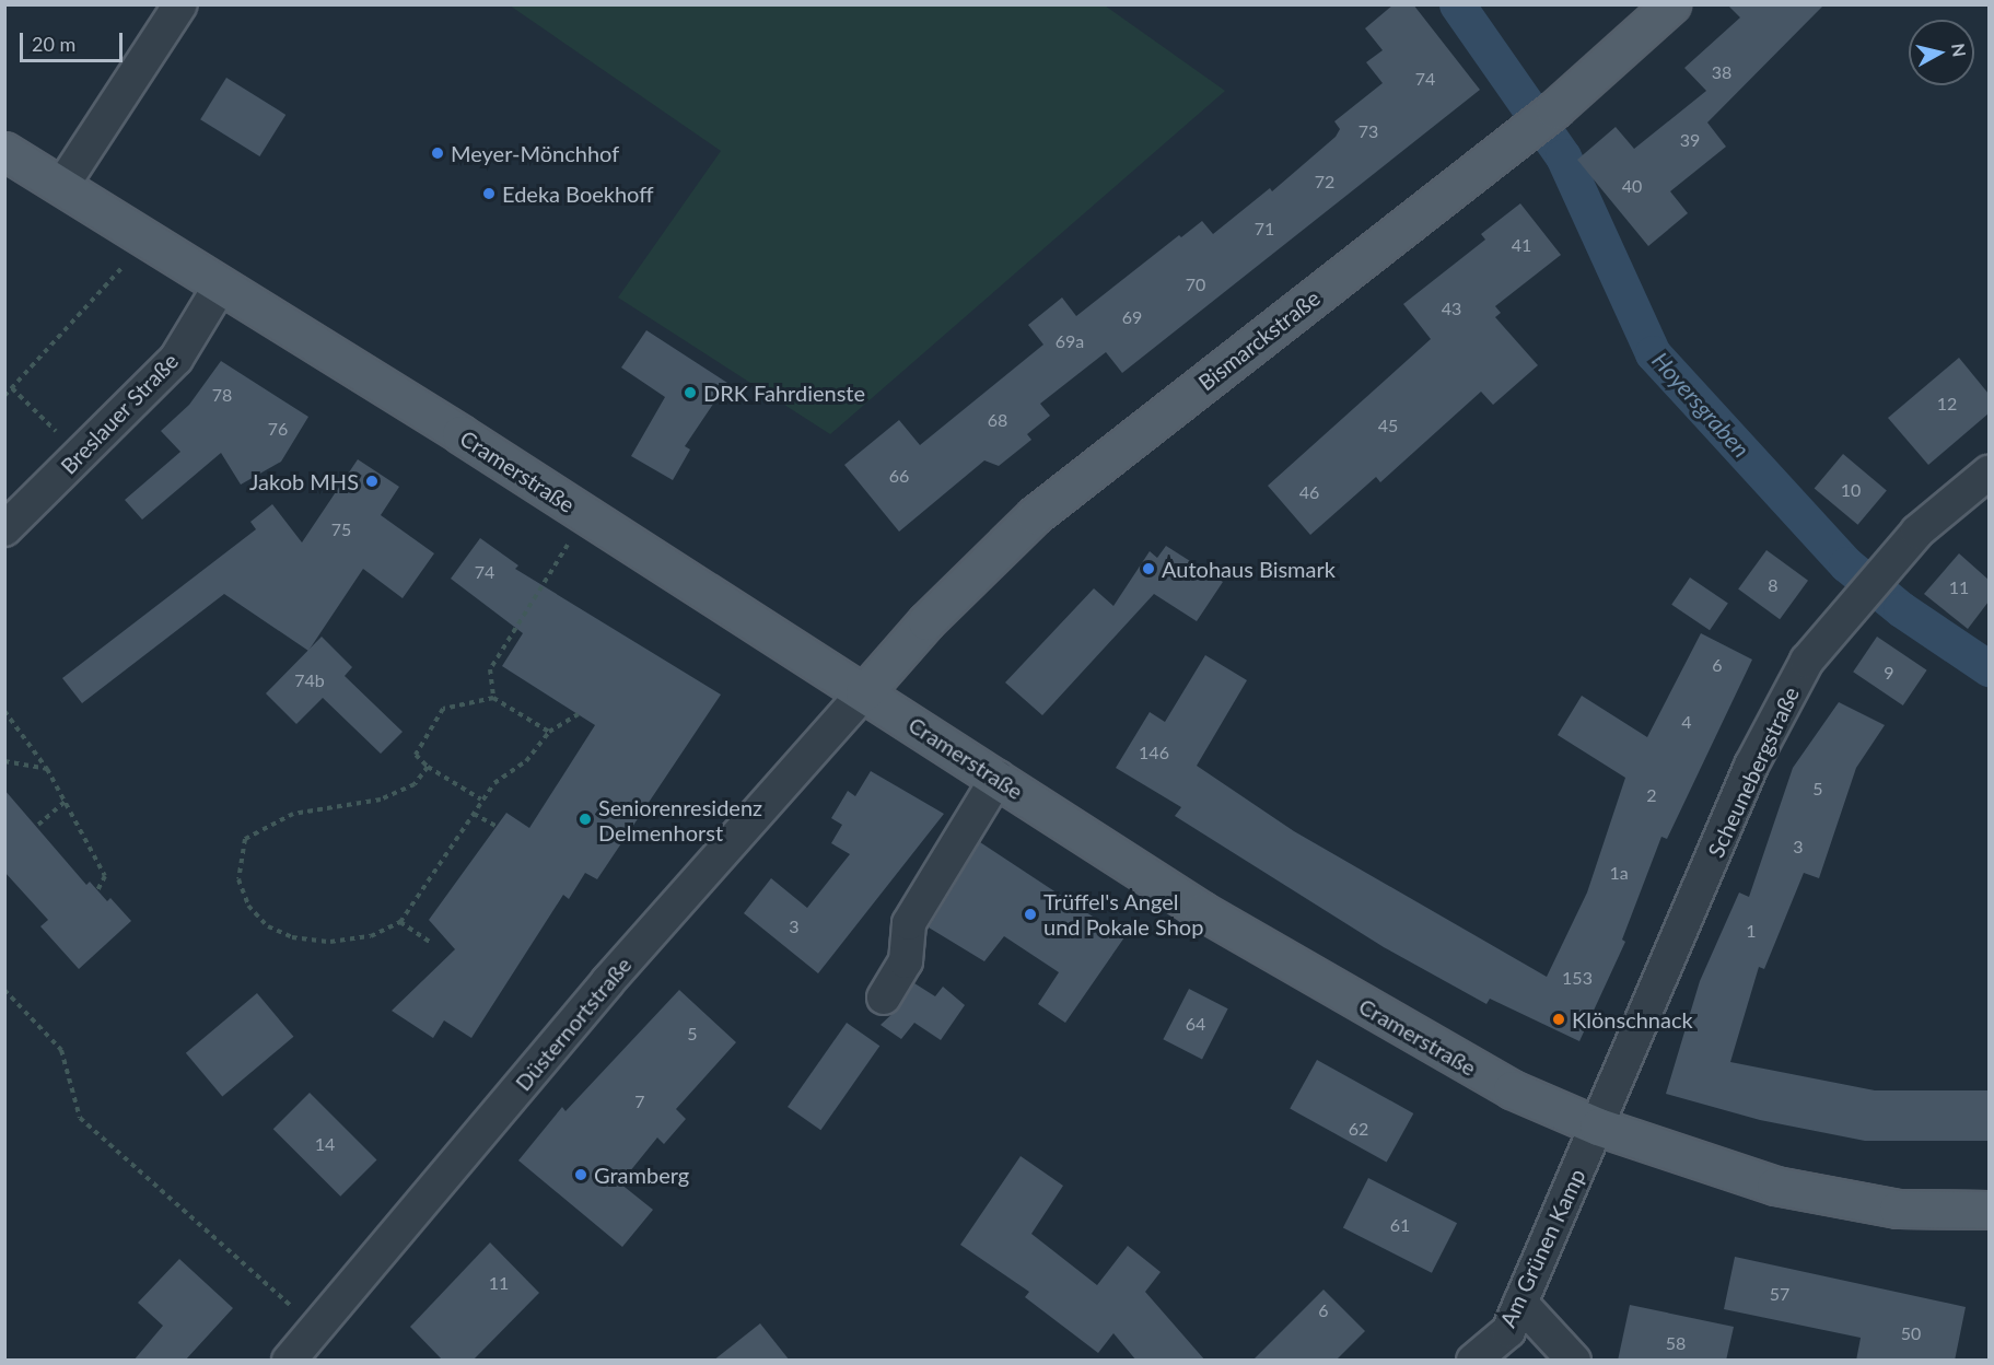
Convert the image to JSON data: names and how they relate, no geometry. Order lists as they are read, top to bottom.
{
  "streets": {
    "main road": ["Bismarckstraße", "Cramerstraße"],
    "street": [
      "Breslauer Straße",
      "Scheunebergstraße",
      "Düsternortstraße",
      "Am Grünen Kamp"
    ]
  },
  "crossings": [
    ["Bismarckstraße", "Cramerstraße"],
    ["Bismarckstraße", "Düsternortstraße"],
    ["Breslauer Straße", "Cramerstraße"],
    ["Cramerstraße", "Scheunebergstraße"],
    ["Cramerstraße", "Düsternortstraße"],
    ["Cramerstraße", "Am Grünen Kamp"],
    ["Scheunebergstraße", "Am Grünen Kamp"]
  ],
  "water": ["Hoyersgraben"],
  "places": [
    "Meyer-Mönchhof",
    "Edeka Boekhoff",
    "DRK Fahrdienste",
    "Jakob MHS",
    "Autohaus Bismark",
    "Seniorenresidenz Delmenhorst",
    "Trüffel's Angel und Pokale Shop",
    "Klönschnack",
    "Gramberg"
  ],
  "house_numbers": [
    "38",
    "74",
    "73",
    "39",
    "72",
    "40",
    "71",
    "41",
    "70",
    "43",
    "69",
    "69a",
    "78",
    "12",
    "68",
    "45",
    "76",
    "66",
    "10",
    "46",
    "75",
    "74",
    "8",
    "11",
    "6",
    "9",
    "74b",
    "4",
    "146",
    "5",
    "2",
    "3",
    "1a",
    "3",
    "1",
    "153",
    "64",
    "5",
    "7",
    "62",
    "14",
    "61",
    "11",
    "57",
    "6",
    "50",
    "58"
  ],
  "scale_bar": "20 m",
  "north": "right"
}
